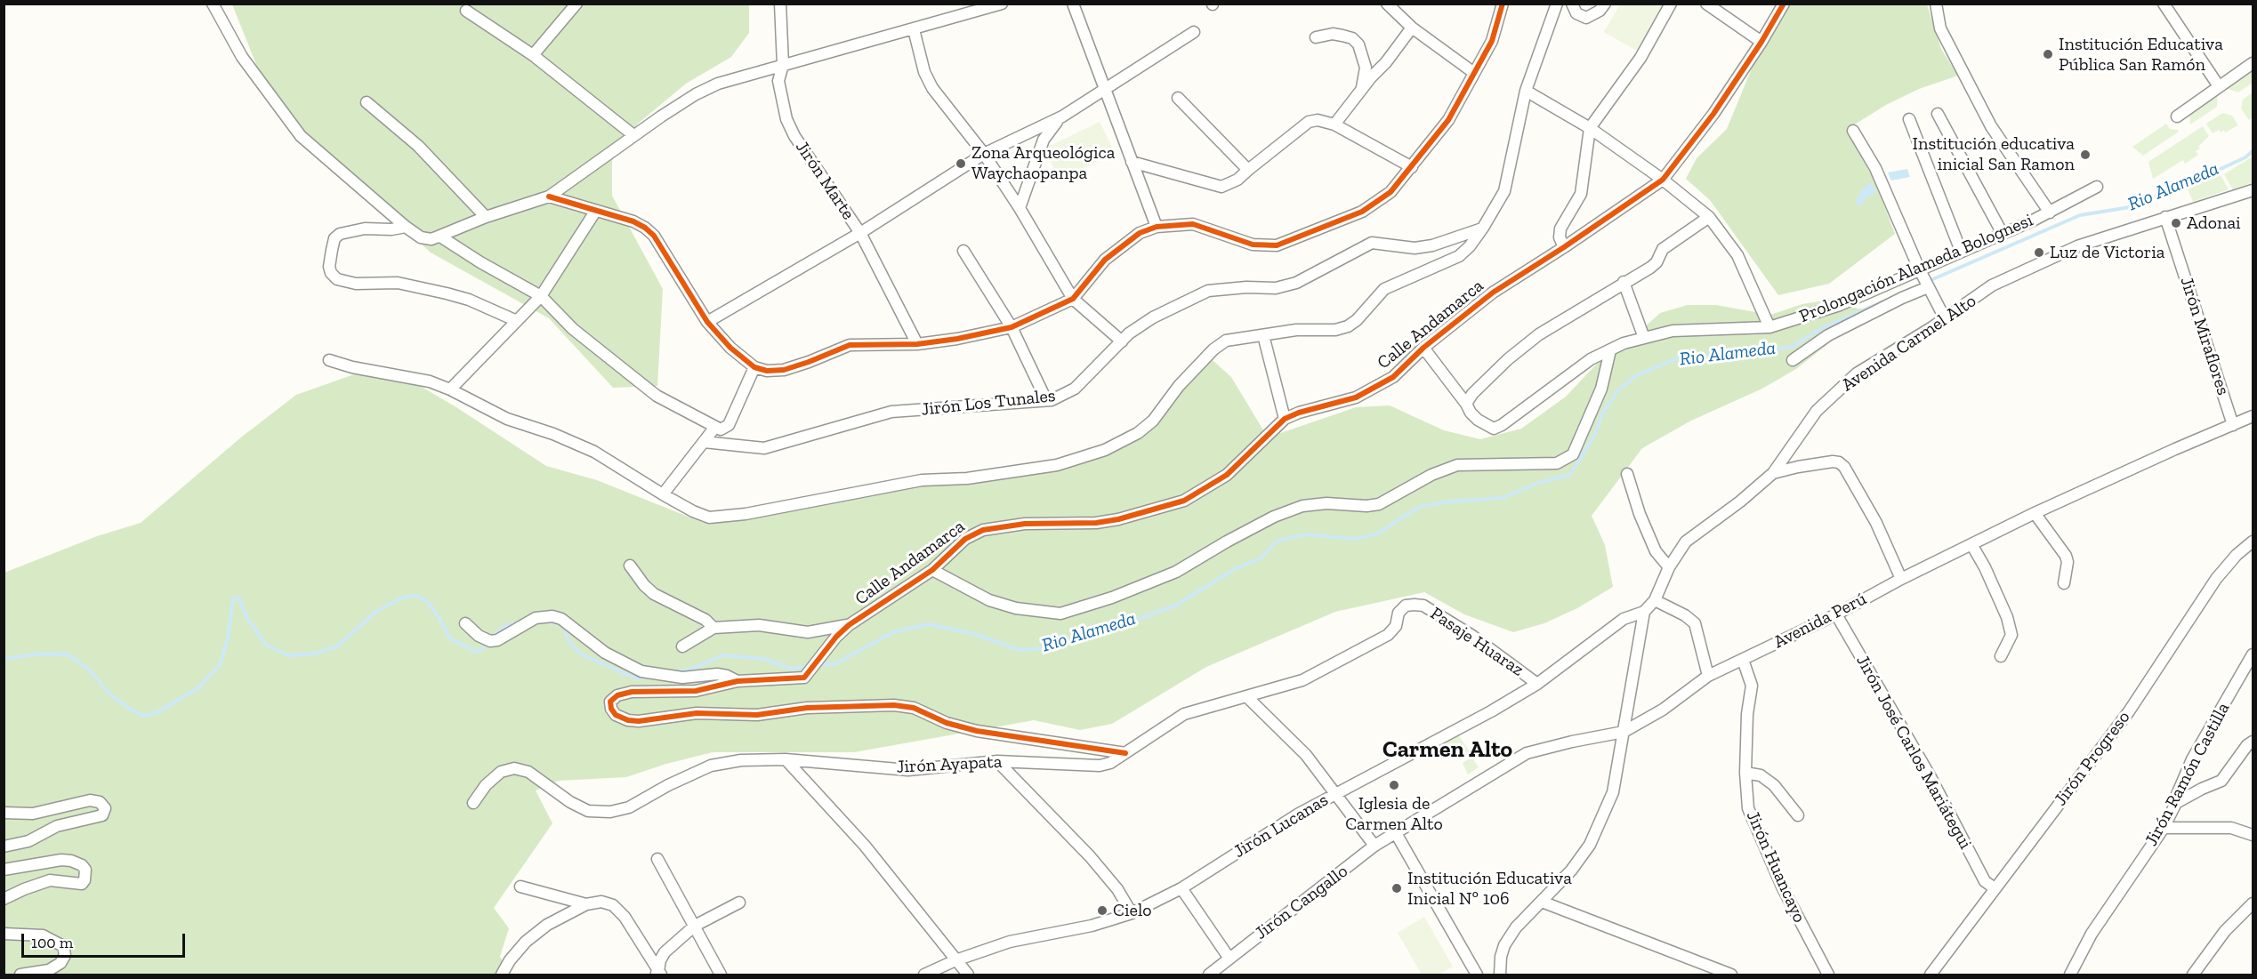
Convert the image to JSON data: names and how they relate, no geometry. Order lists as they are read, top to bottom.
{
  "streets": {
    "street": [
      "Jirón Marte",
      "Prolongación Alameda Bolognesi",
      "Calle Andamarca",
      "Jirón Miraflores",
      "Avenida Carmel Alto",
      "Jirón Los Tunales",
      "Avenida Perú",
      "Pasaje Huaraz",
      "Jirón José Carlos Mariátegui",
      "Jirón Progreso",
      "Jirón Ayapata",
      "Jirón Ramón Castilla",
      "Jirón Lucanas",
      "Jirón Huancayo",
      "Jirón Cangallo"
    ]
  },
  "crossings": [
    ["Calle Andamarca", "Jirón Ayapata"],
    ["Jirón Miraflores", "Avenida Carmel Alto"],
    ["Jirón Miraflores", "Avenida Perú"],
    ["Avenida Carmel Alto", "Jirón Lucanas"],
    ["Avenida Perú", "Jirón José Carlos Mariátegui"],
    ["Avenida Perú", "Jirón Huancayo"],
    ["Avenida Perú", "Jirón Cangallo"],
    ["Pasaje Huaraz", "Jirón Ayapata"],
    ["Pasaje Huaraz", "Jirón Lucanas"],
    ["Jirón José Carlos Mariátegui", "Jirón Progreso"]
  ],
  "districts": ["Carmen Alto"],
  "water": ["Rio Alameda"],
  "places": [
    "Institución Educativa Pública San Ramón",
    "Institución educativa inicial San Ramon",
    "Zona Arqueológica Waychaopanpa",
    "Adonai",
    "Luz de Victoria",
    "Iglesia de Carmen Alto",
    "Institución Educativa Inicial Nº 106",
    "Cielo"
  ],
  "scale_bar": "100 m"
}
